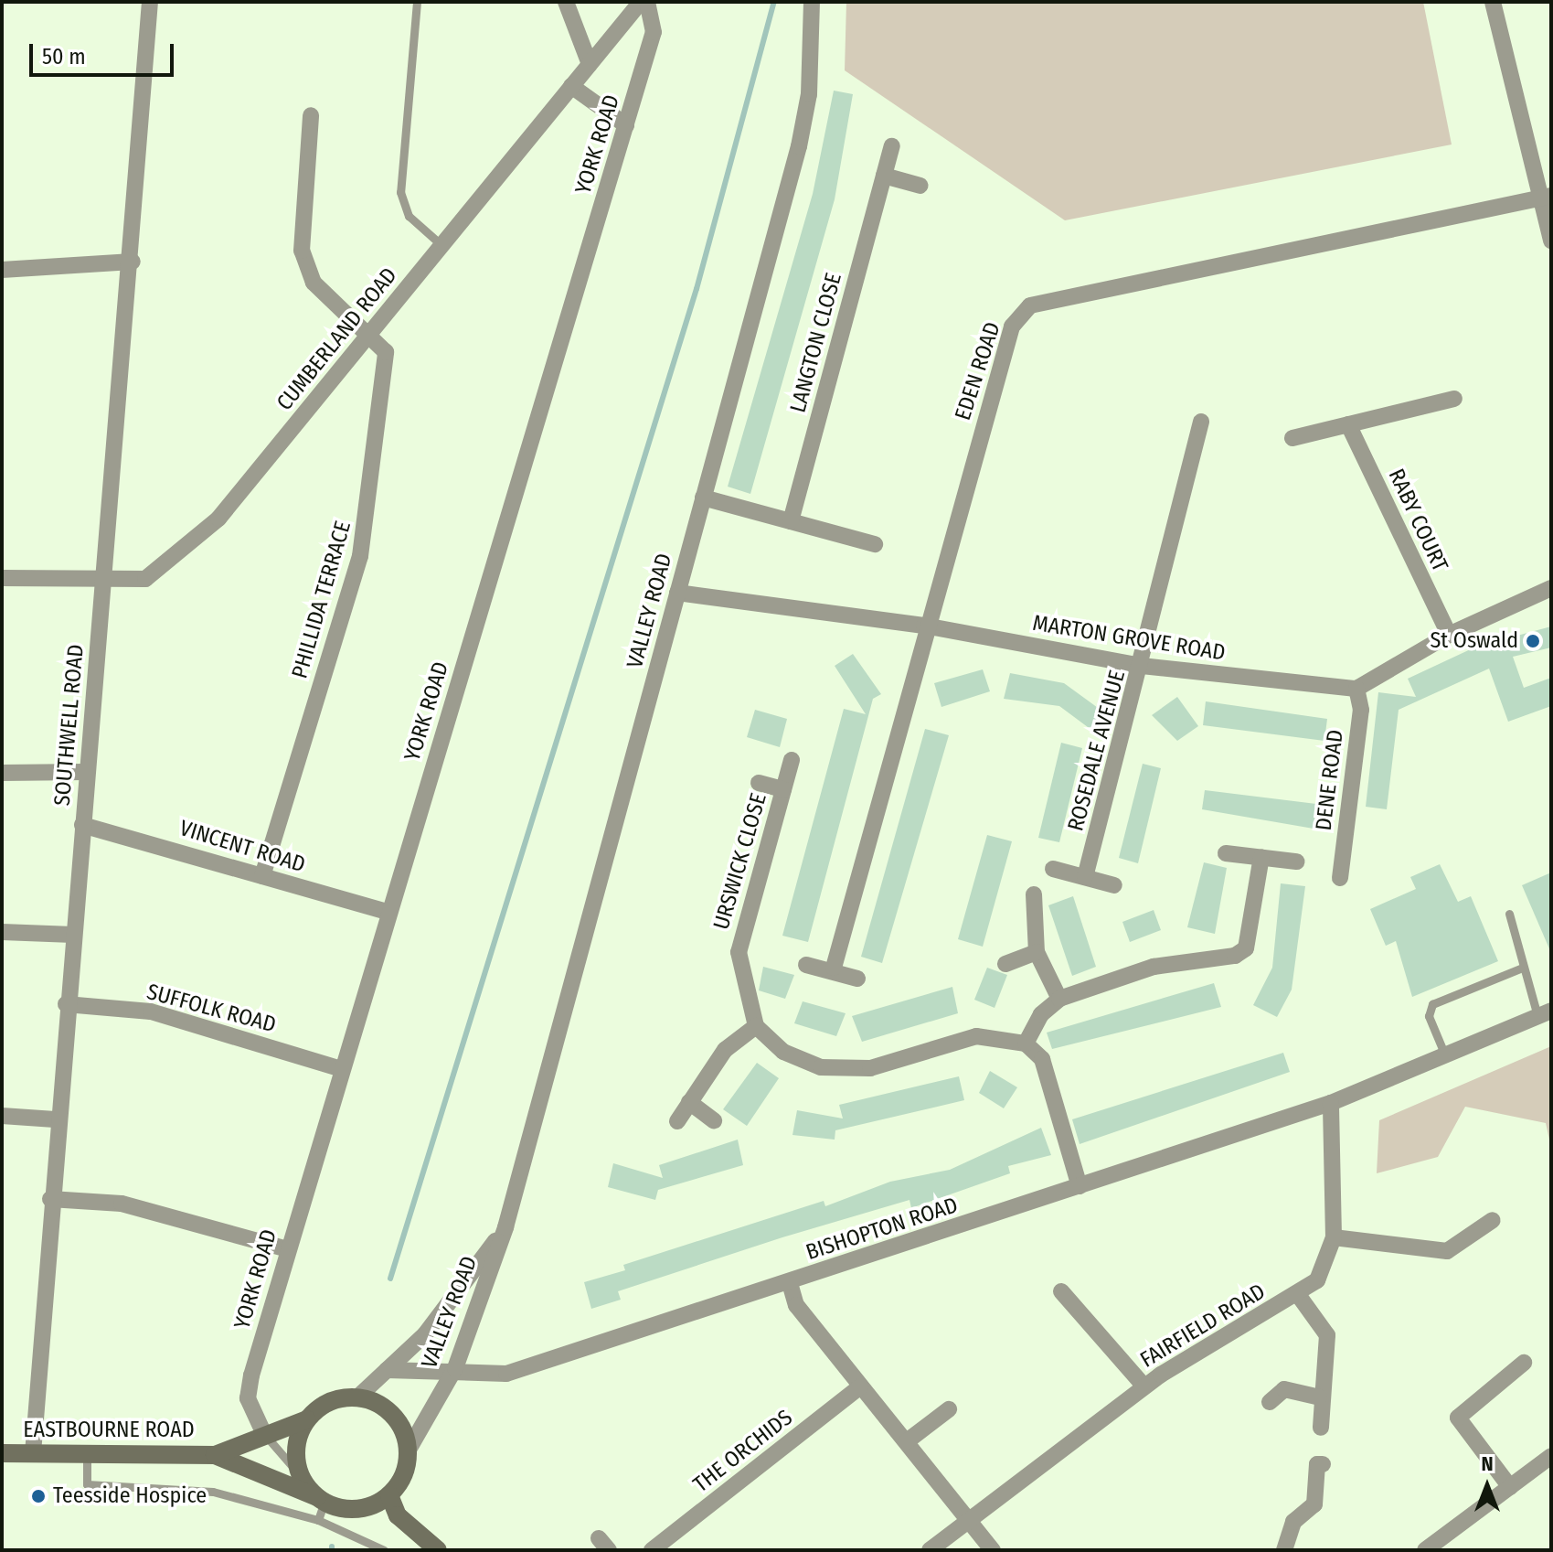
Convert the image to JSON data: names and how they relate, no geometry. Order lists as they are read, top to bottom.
{
  "streets": {
    "street": [
      "YORK ROAD",
      "CUMBERLAND ROAD",
      "LANGTON CLOSE",
      "EDEN ROAD",
      "RABY COURT",
      "PHILLIDA TERRACE",
      "VALLEY ROAD",
      "MARTON GROVE ROAD",
      "SOUTHWELL ROAD",
      "ROSEDALE AVENUE",
      "DENE ROAD",
      "VINCENT ROAD",
      "URSWICK CLOSE",
      "SUFFOLK ROAD",
      "BISHOPTON ROAD",
      "FAIRFIELD ROAD",
      "EASTBOURNE ROAD",
      "THE ORCHIDS"
    ]
  },
  "crossings": [
    ["YORK ROAD", "VINCENT ROAD"],
    ["YORK ROAD", "SUFFOLK ROAD"],
    ["CUMBERLAND ROAD", "PHILLIDA TERRACE"],
    ["CUMBERLAND ROAD", "SOUTHWELL ROAD"],
    ["EDEN ROAD", "MARTON GROVE ROAD"],
    ["PHILLIDA TERRACE", "VINCENT ROAD"],
    ["VALLEY ROAD", "MARTON GROVE ROAD"],
    ["VALLEY ROAD", "BISHOPTON ROAD"],
    ["MARTON GROVE ROAD", "ROSEDALE AVENUE"],
    ["MARTON GROVE ROAD", "DENE ROAD"],
    ["SOUTHWELL ROAD", "VINCENT ROAD"],
    ["SOUTHWELL ROAD", "SUFFOLK ROAD"],
    ["SOUTHWELL ROAD", "EASTBOURNE ROAD"],
    ["BISHOPTON ROAD", "FAIRFIELD ROAD"]
  ],
  "places": ["St Oswald", "Teesside Hospice"],
  "scale_bar": "50 m",
  "north": "top"
}
